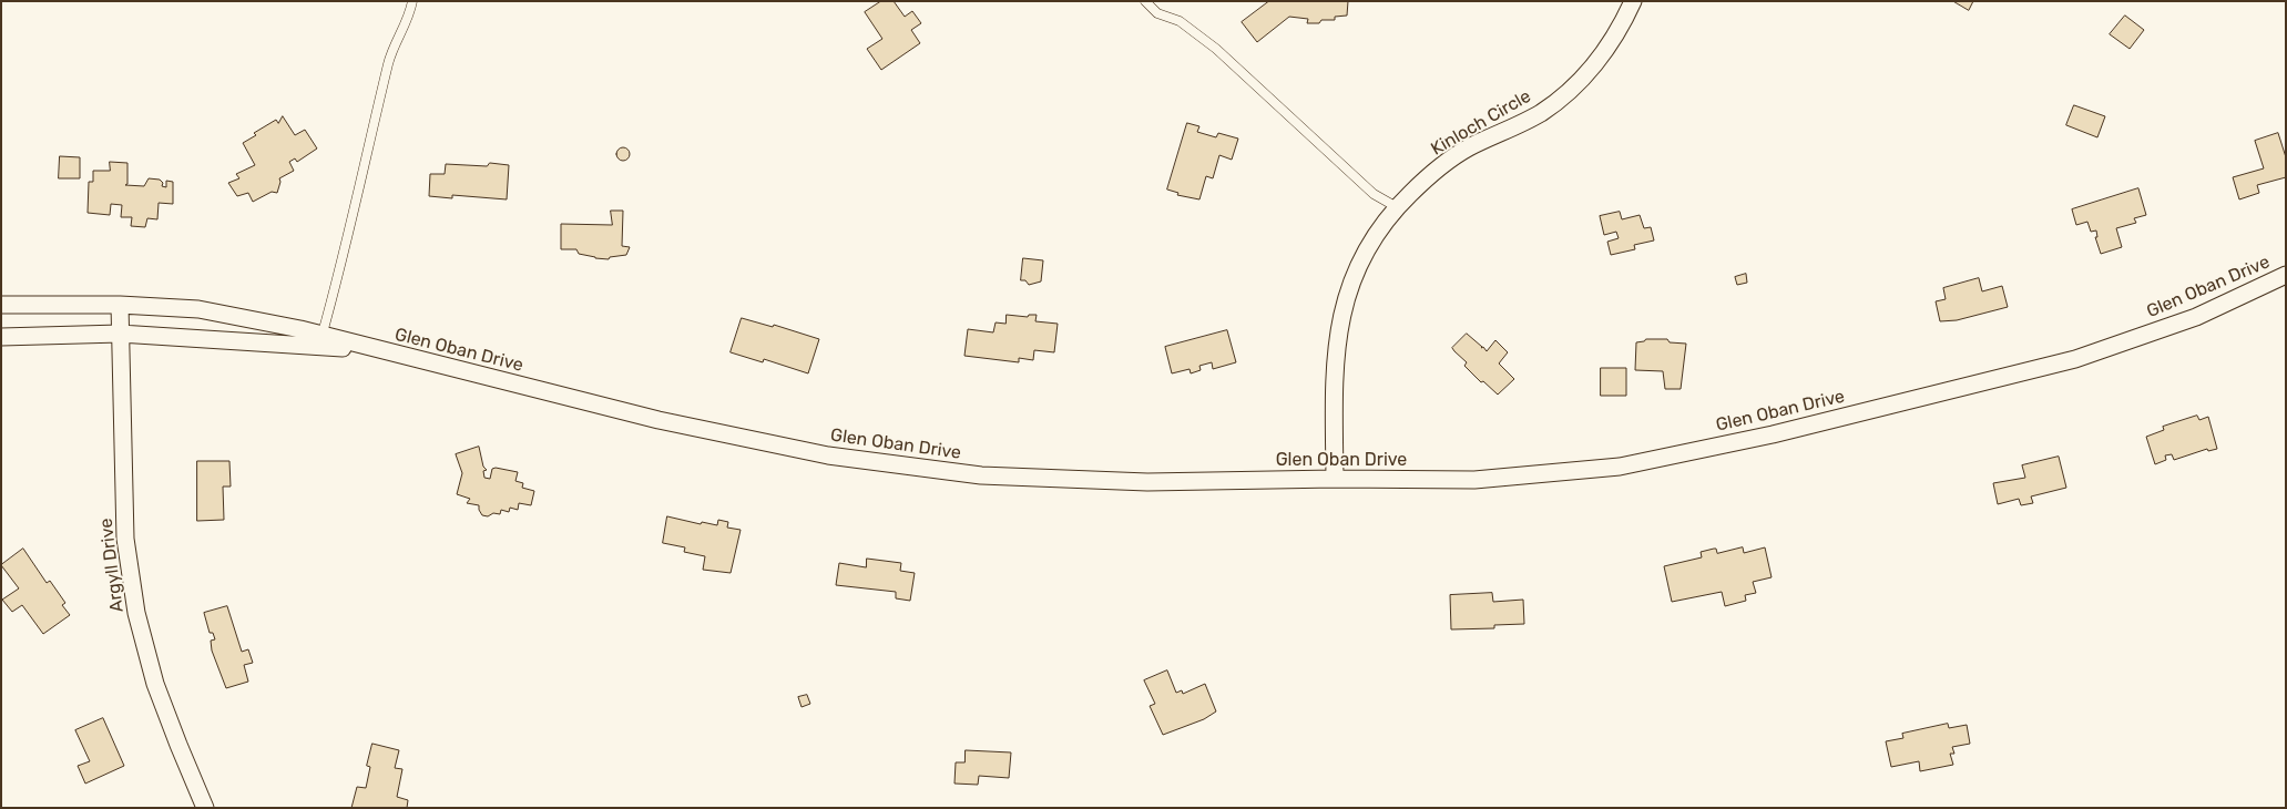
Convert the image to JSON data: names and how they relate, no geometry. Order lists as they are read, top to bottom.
{
  "streets": {
    "street": ["Kinloch Circle", "Glen Oban Drive", "Argyll Drive"]
  },
  "crossings": [
    ["Kinloch Circle", "Glen Oban Drive"],
    ["Glen Oban Drive", "Argyll Drive"]
  ]
}
